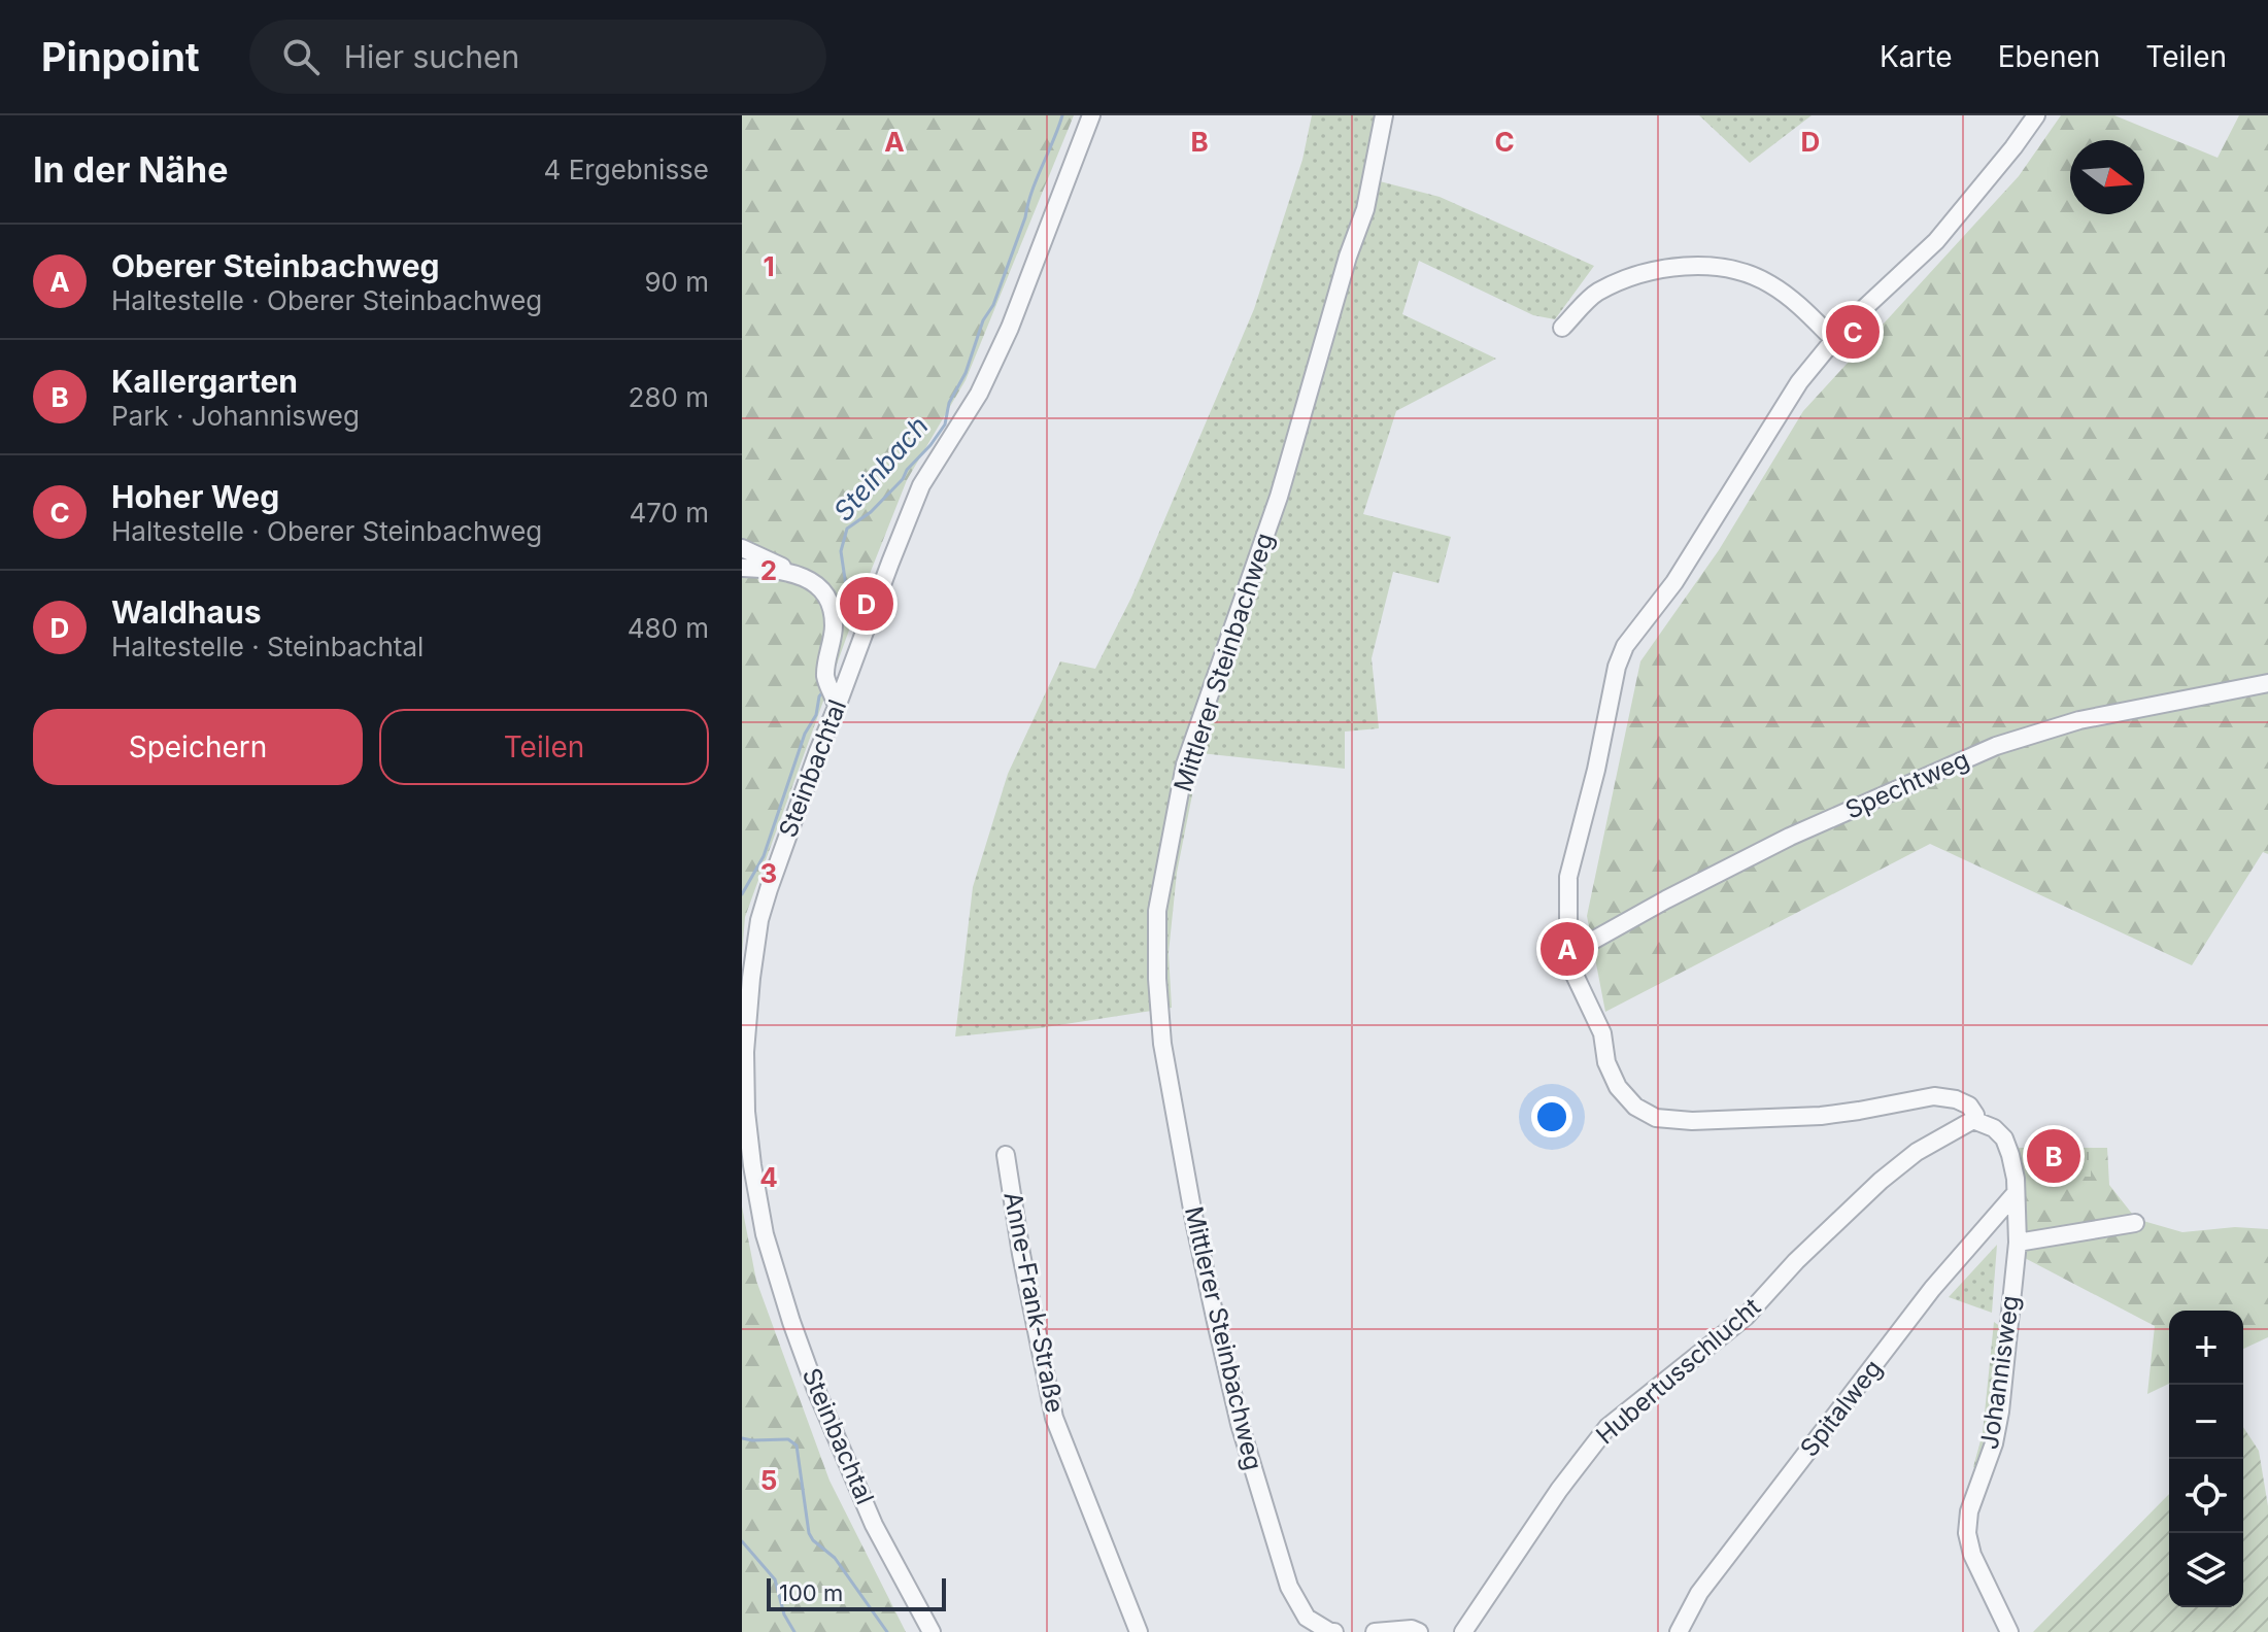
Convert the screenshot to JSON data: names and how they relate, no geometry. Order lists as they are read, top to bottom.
{
  "streets": {
    "street": [
      "Mittlerer Steinbachweg",
      "Steinbachtal",
      "Spechtweg",
      "Anne-Frank-Straße",
      "Hubertusschlucht",
      "Johannisweg",
      "Spitalweg"
    ]
  },
  "crossings": [
    ["Spechtweg", "Johannisweg"],
    ["Hubertusschlucht", "Johannisweg"],
    ["Johannisweg", "Spitalweg"]
  ],
  "water": ["Steinbach"],
  "scale_bar": "100 m",
  "north": "right",
  "page": {
    "header": "Pinpoint",
    "search": "Hier suchen",
    "nav": ["Karte", "Ebenen", "Teilen"],
    "heading": ["In der Nähe", "4 Ergebnisse"],
    "list": [
      {
        "mark": "A",
        "name": "Oberer Steinbachweg",
        "note": "Haltestelle · Oberer Steinbachweg",
        "value": "90 m"
      },
      {
        "mark": "B",
        "name": "Kallergarten",
        "note": "Park · Johannisweg",
        "value": "280 m"
      },
      {
        "mark": "C",
        "name": "Hoher Weg",
        "note": "Haltestelle · Oberer Steinbachweg",
        "value": "470 m"
      },
      {
        "mark": "D",
        "name": "Waldhaus",
        "note": "Haltestelle · Steinbachtal",
        "value": "480 m"
      }
    ],
    "pins": [
      "C",
      "D",
      "A",
      "B"
    ],
    "buttons": ["Speichern", "Teilen"],
    "map_buttons": ["+", "−"],
    "scale": "100 m"
  },
  "grid": {
    "columns": [
      "A",
      "B",
      "C",
      "D"
    ],
    "rows": [
      "1",
      "2",
      "3",
      "4",
      "5"
    ]
  }
}
